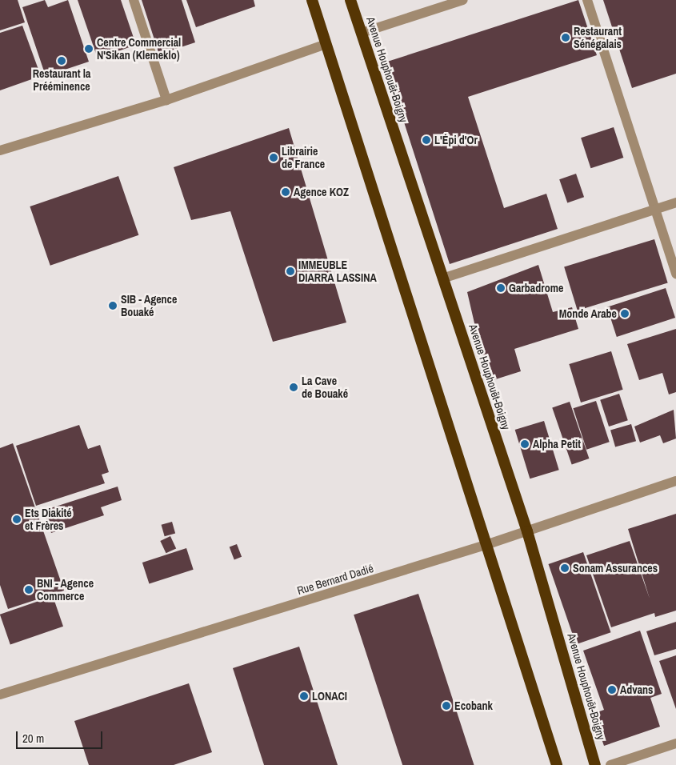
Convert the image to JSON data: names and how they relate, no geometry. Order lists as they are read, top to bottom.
{
  "streets": {
    "highway": ["Avenue Houphouët-Boigny"],
    "street": ["Rue Bernard Dadié"]
  },
  "crossings": [
    ["Avenue Houphouët-Boigny", "Rue Bernard Dadié"]
  ],
  "places": [
    "Restaurant Sénégalais",
    "Centre Commercial N'Sikan (Klemeklo)",
    "Restaurant la Prééminence",
    "L'Épi d'Or",
    "Librairie de France",
    "Agence KOZ",
    "IMMEUBLE DIARRA LASSINA",
    "Garbadrome",
    "SIB - Agence Bouaké",
    "Monde Arabe",
    "La Cave de Bouaké",
    "Alpha Petit",
    "Ets Diakité et Frères",
    "Sonam Assurances",
    "BNI - Agence Commerce",
    "Advans",
    "LONACI",
    "Ecobank"
  ],
  "scale_bar": "20 m"
}
